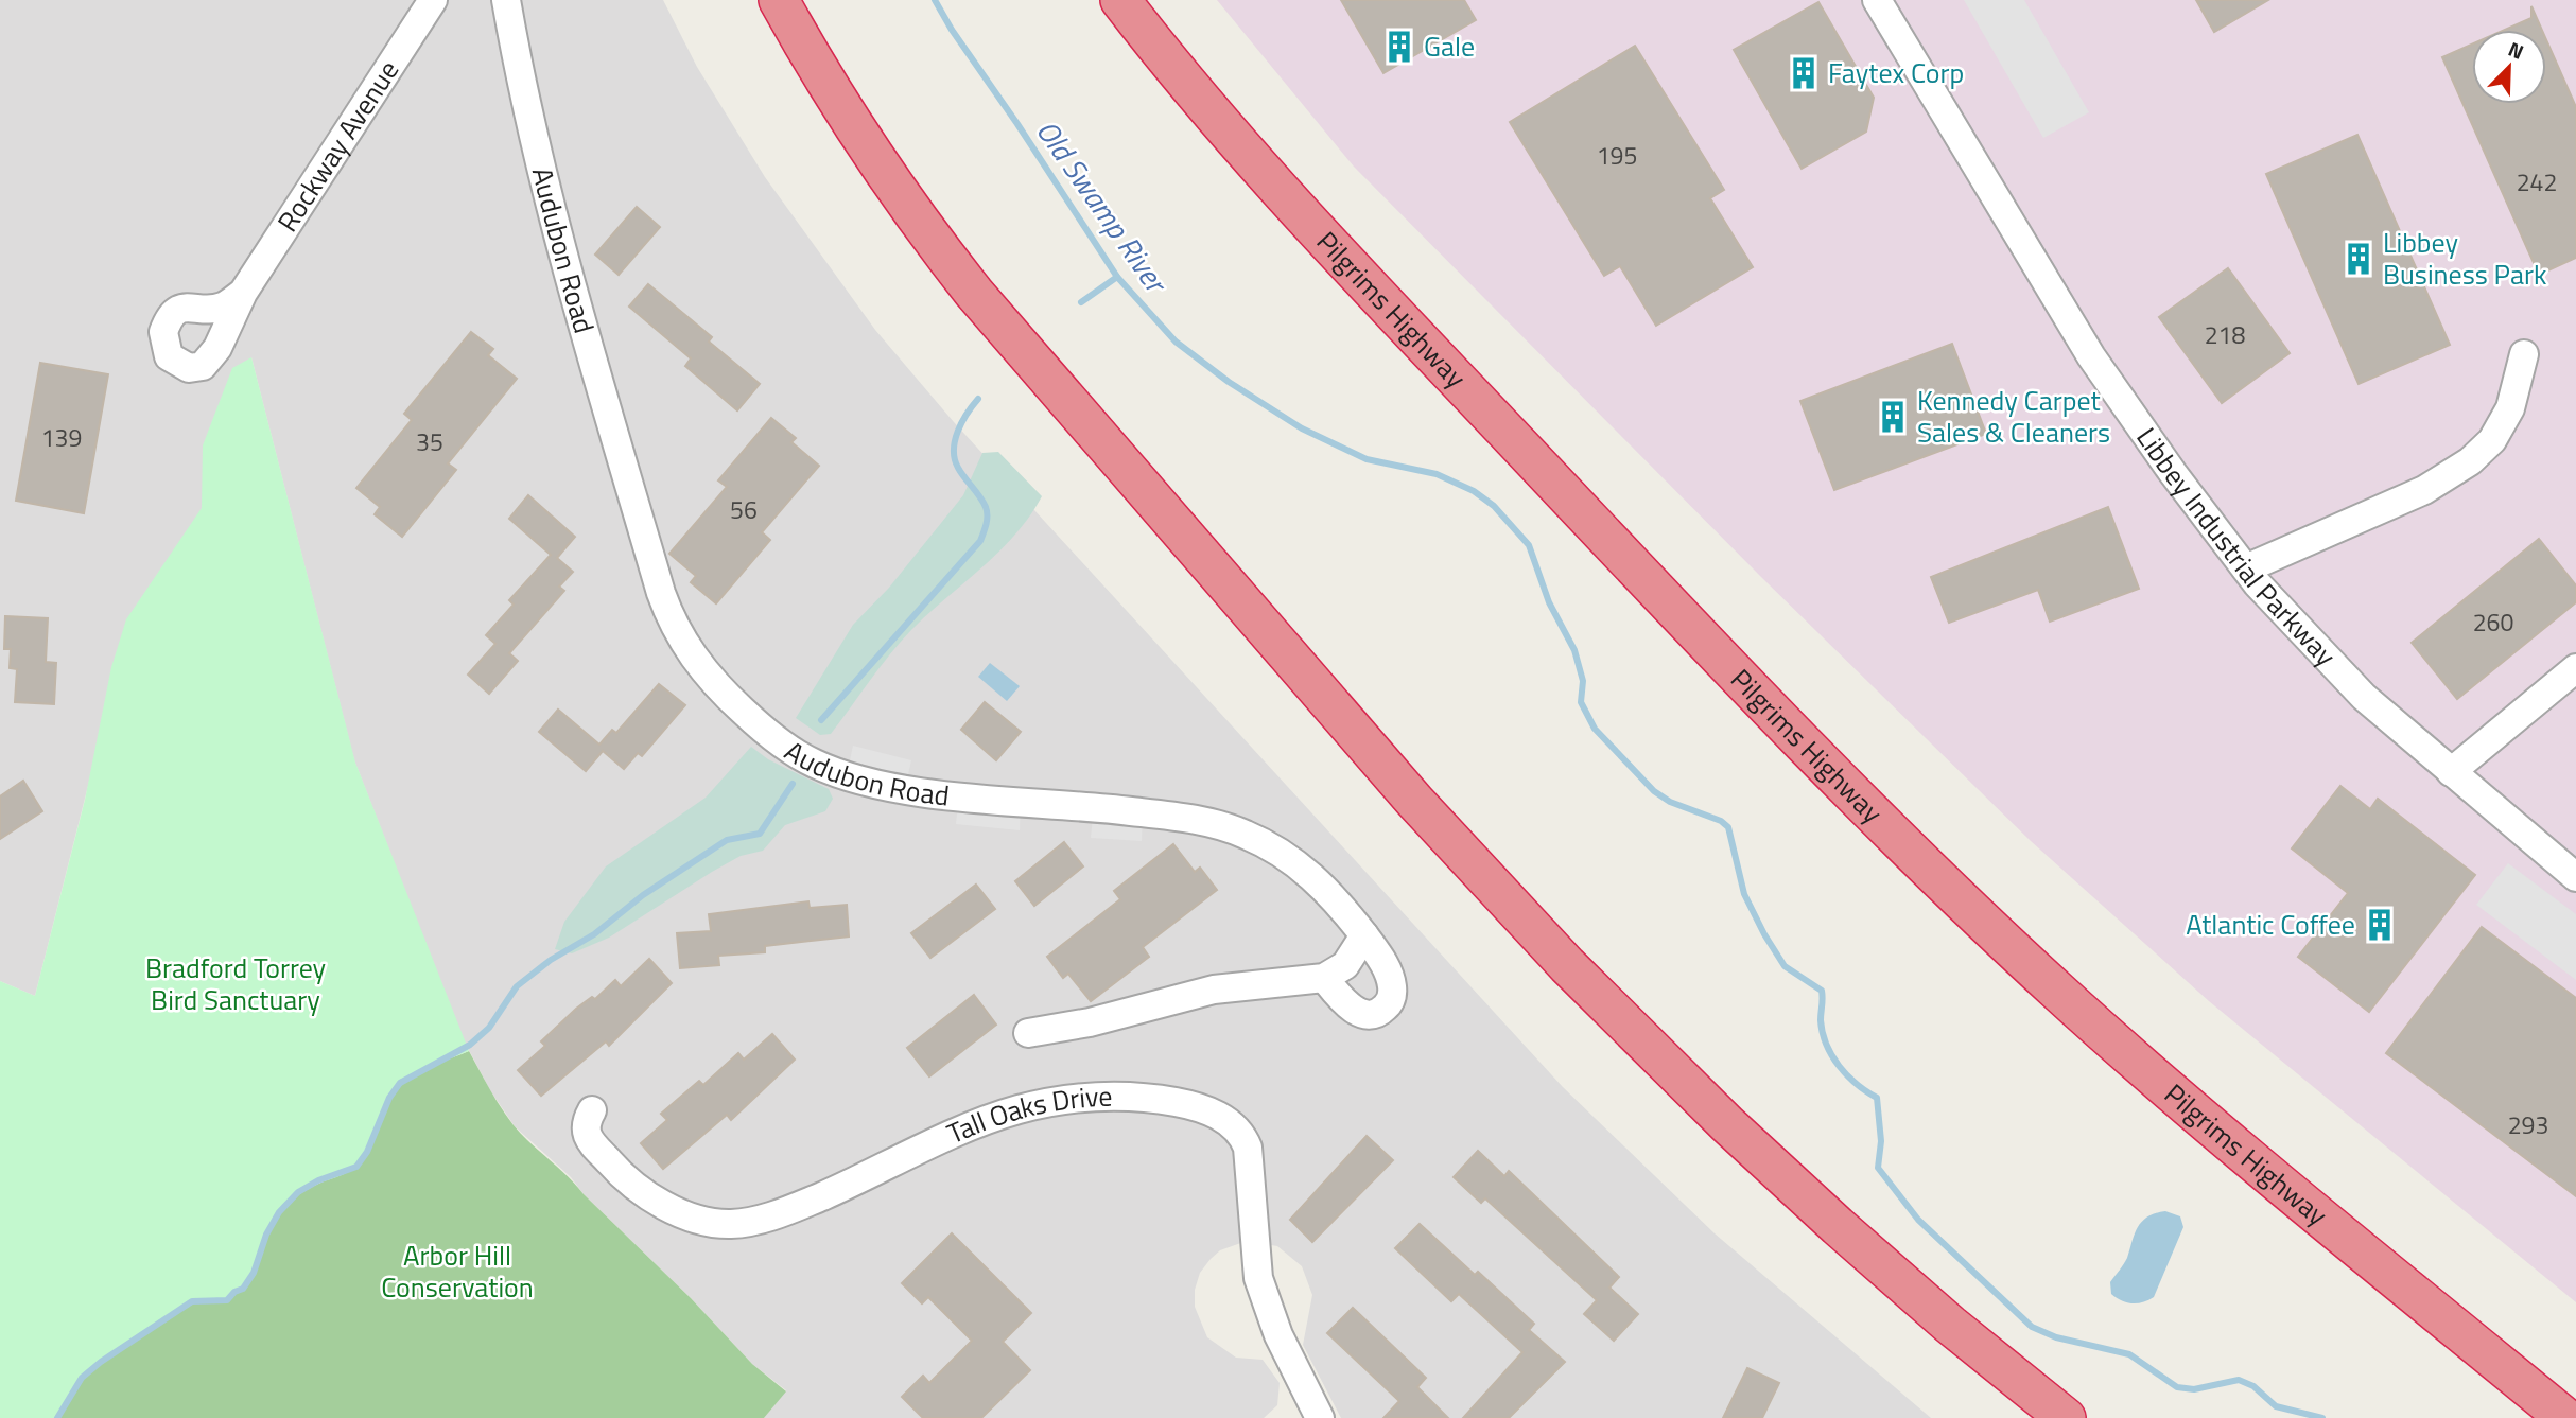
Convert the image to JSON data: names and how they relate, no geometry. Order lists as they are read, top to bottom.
{
  "streets": {
    "highway": ["Pilgrims Highway"],
    "street": [
      "Rockway Avenue",
      "Audubon Road",
      "Libbey Industrial Parkway",
      "Tall Oaks Drive"
    ]
  },
  "water": ["Old Swamp River"],
  "parks": ["Bradford Torrey Bird Sanctuary", "Arbor Hill Conservation"],
  "places": {
    "building": [
      "Gale",
      "Faytex Corp",
      "Libbey Business Park",
      "Kennedy Carpet Sales & Cleaners",
      "Atlantic Coffee"
    ]
  },
  "house_numbers": [
    "195",
    "242",
    "218",
    "139",
    "35",
    "56",
    "260",
    "293"
  ],
  "north": "top right"
}
